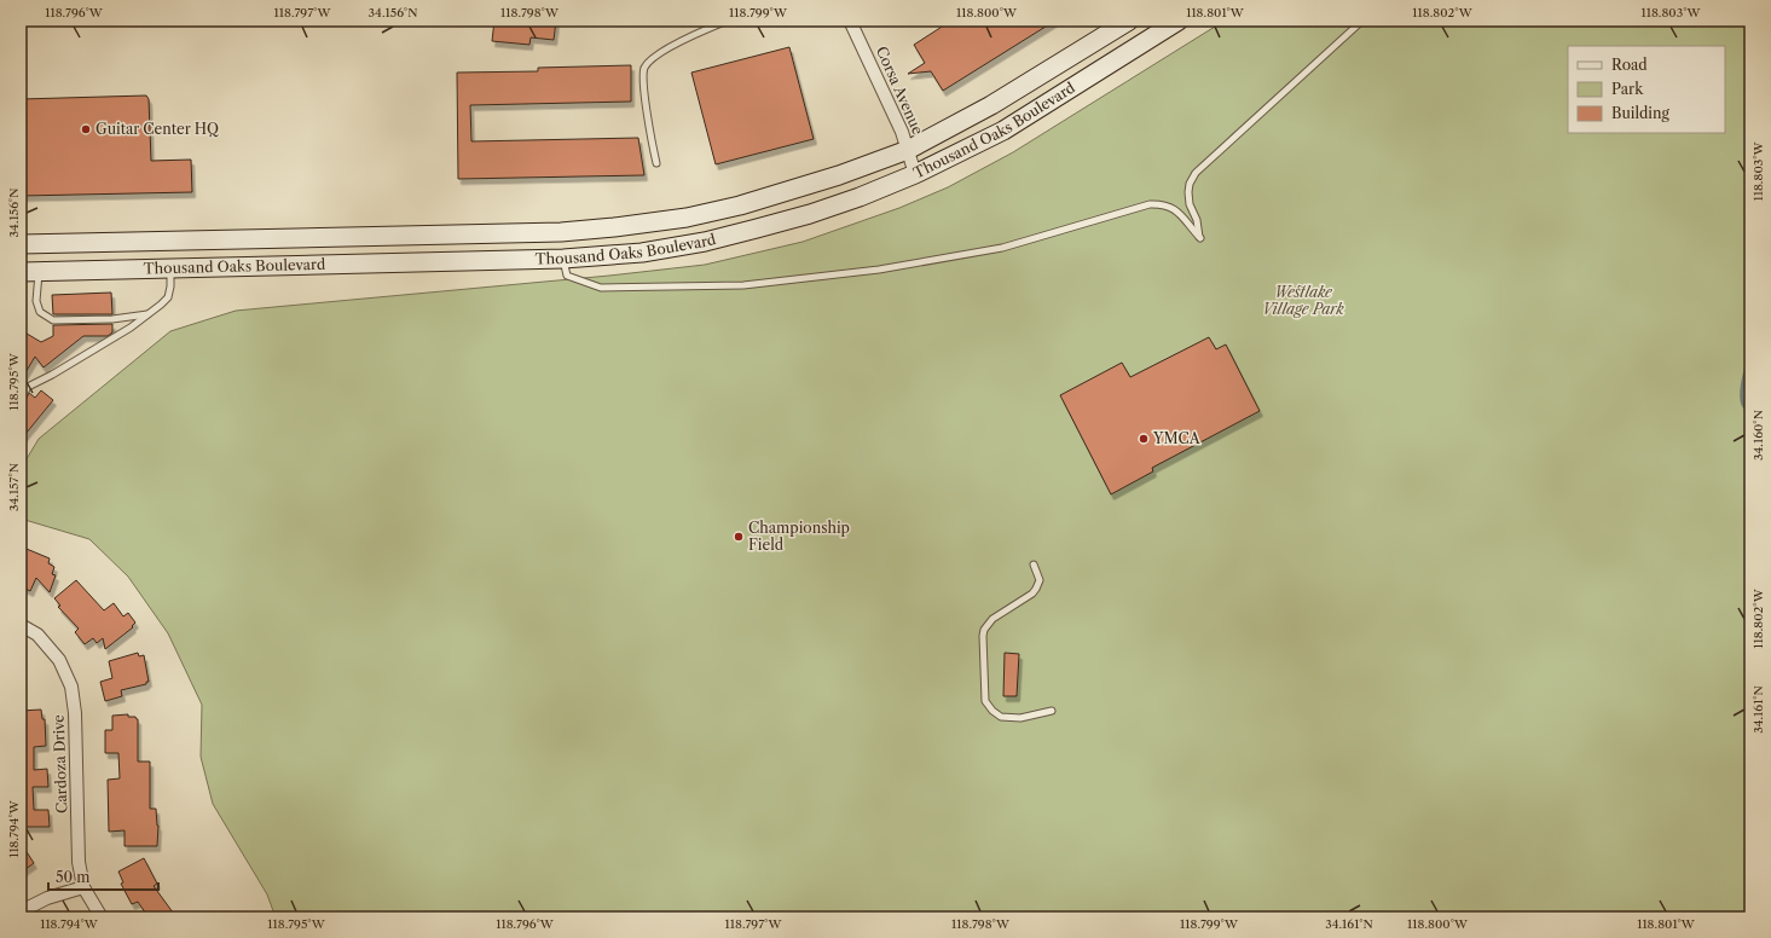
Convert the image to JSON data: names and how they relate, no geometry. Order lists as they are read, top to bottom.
{
  "streets": {
    "main road": ["Thousand Oaks Boulevard"],
    "street": ["Corsa Avenue", "Cardoza Drive"]
  },
  "crossings": [
    ["Corsa Avenue", "Thousand Oaks Boulevard"]
  ],
  "parks": ["Westlake Village Park"],
  "places": ["Guitar Center HQ", "YMCA", "Championship Field"],
  "legend": ["Road", "Park", "Building"],
  "scale_bar": "50 m",
  "coordinates": [
    "118.796°W",
    "118.797°W",
    "34.156°N",
    "118.798°W",
    "118.799°W",
    "118.800°W",
    "118.801°W",
    "118.802°W",
    "118.803°W",
    "118.795°W",
    "34.160°N",
    "34.157°N",
    "34.161°N",
    "118.794°W"
  ]
}
